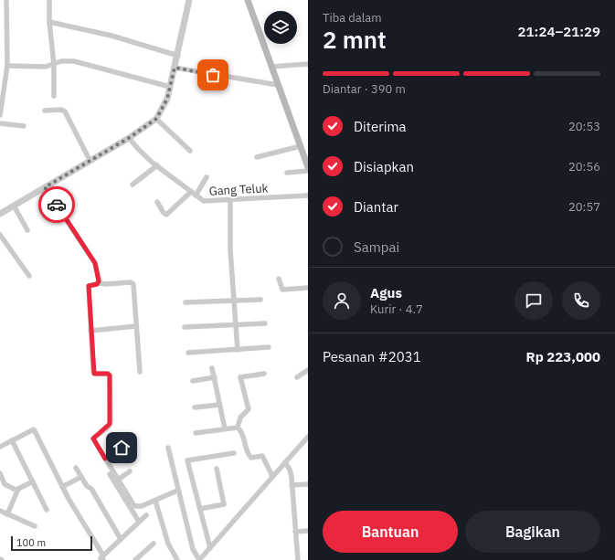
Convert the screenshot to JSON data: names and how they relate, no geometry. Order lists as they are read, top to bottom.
{
  "streets": {
    "street": ["Gang Teluk"]
  },
  "scale_bar": "100 m",
  "page": {
    "heading": ["2 mnt", "Tiba dalam", "21:24–21:29"],
    "panel": [
      "Agus",
      "Kurir · 4.7",
      "Pesanan #2031",
      "Rp 223,000"
    ],
    "bar": "Diantar · 390 m",
    "list": [
      ["Diterima", "20:53"],
      ["Disiapkan", "20:56"],
      ["Diantar", "20:57"],
      "Sampai"
    ],
    "buttons": ["Bantuan", "Bagikan"],
    "scale": "100 m"
  }
}
